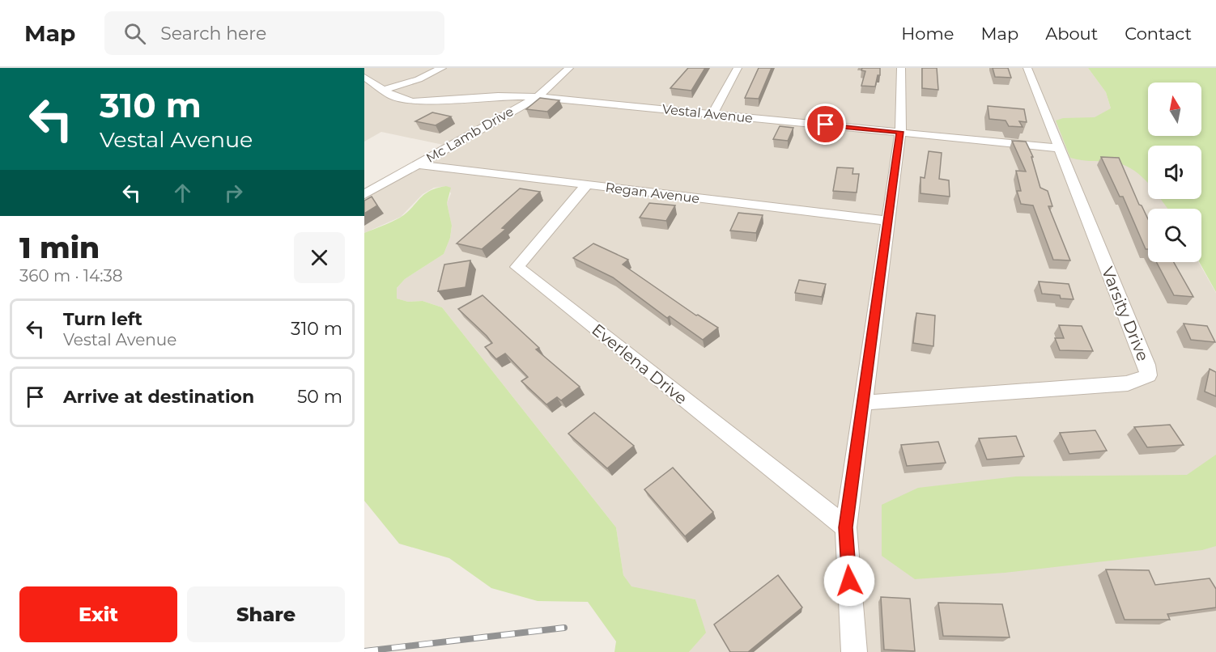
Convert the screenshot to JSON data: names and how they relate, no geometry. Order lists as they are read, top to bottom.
{
  "streets": {
    "street": [
      "Vestal Avenue",
      "Mc Lamb Drive",
      "Regan Avenue",
      "Varsity Drive",
      "Everlena Drive"
    ]
  },
  "crossings": [
    ["Vestal Avenue", "Mc Lamb Drive"],
    ["Vestal Avenue", "Varsity Drive"],
    ["Mc Lamb Drive", "Regan Avenue"],
    ["Regan Avenue", "Everlena Drive"]
  ],
  "north": "top",
  "page": {
    "header": "Map",
    "search": "Search here",
    "nav": [
      "Home",
      "Map",
      "About",
      "Contact"
    ],
    "turn": ["310 m", "Vestal Avenue"],
    "heading": ["1 min", "360 m · 14:38"],
    "list": [
      {
        "name": "Turn left",
        "note": "Vestal Avenue",
        "value": "310 m"
      },
      {
        "name": "Arrive at destination",
        "value": "50 m"
      }
    ],
    "buttons": ["Exit", "Share"]
  }
}
